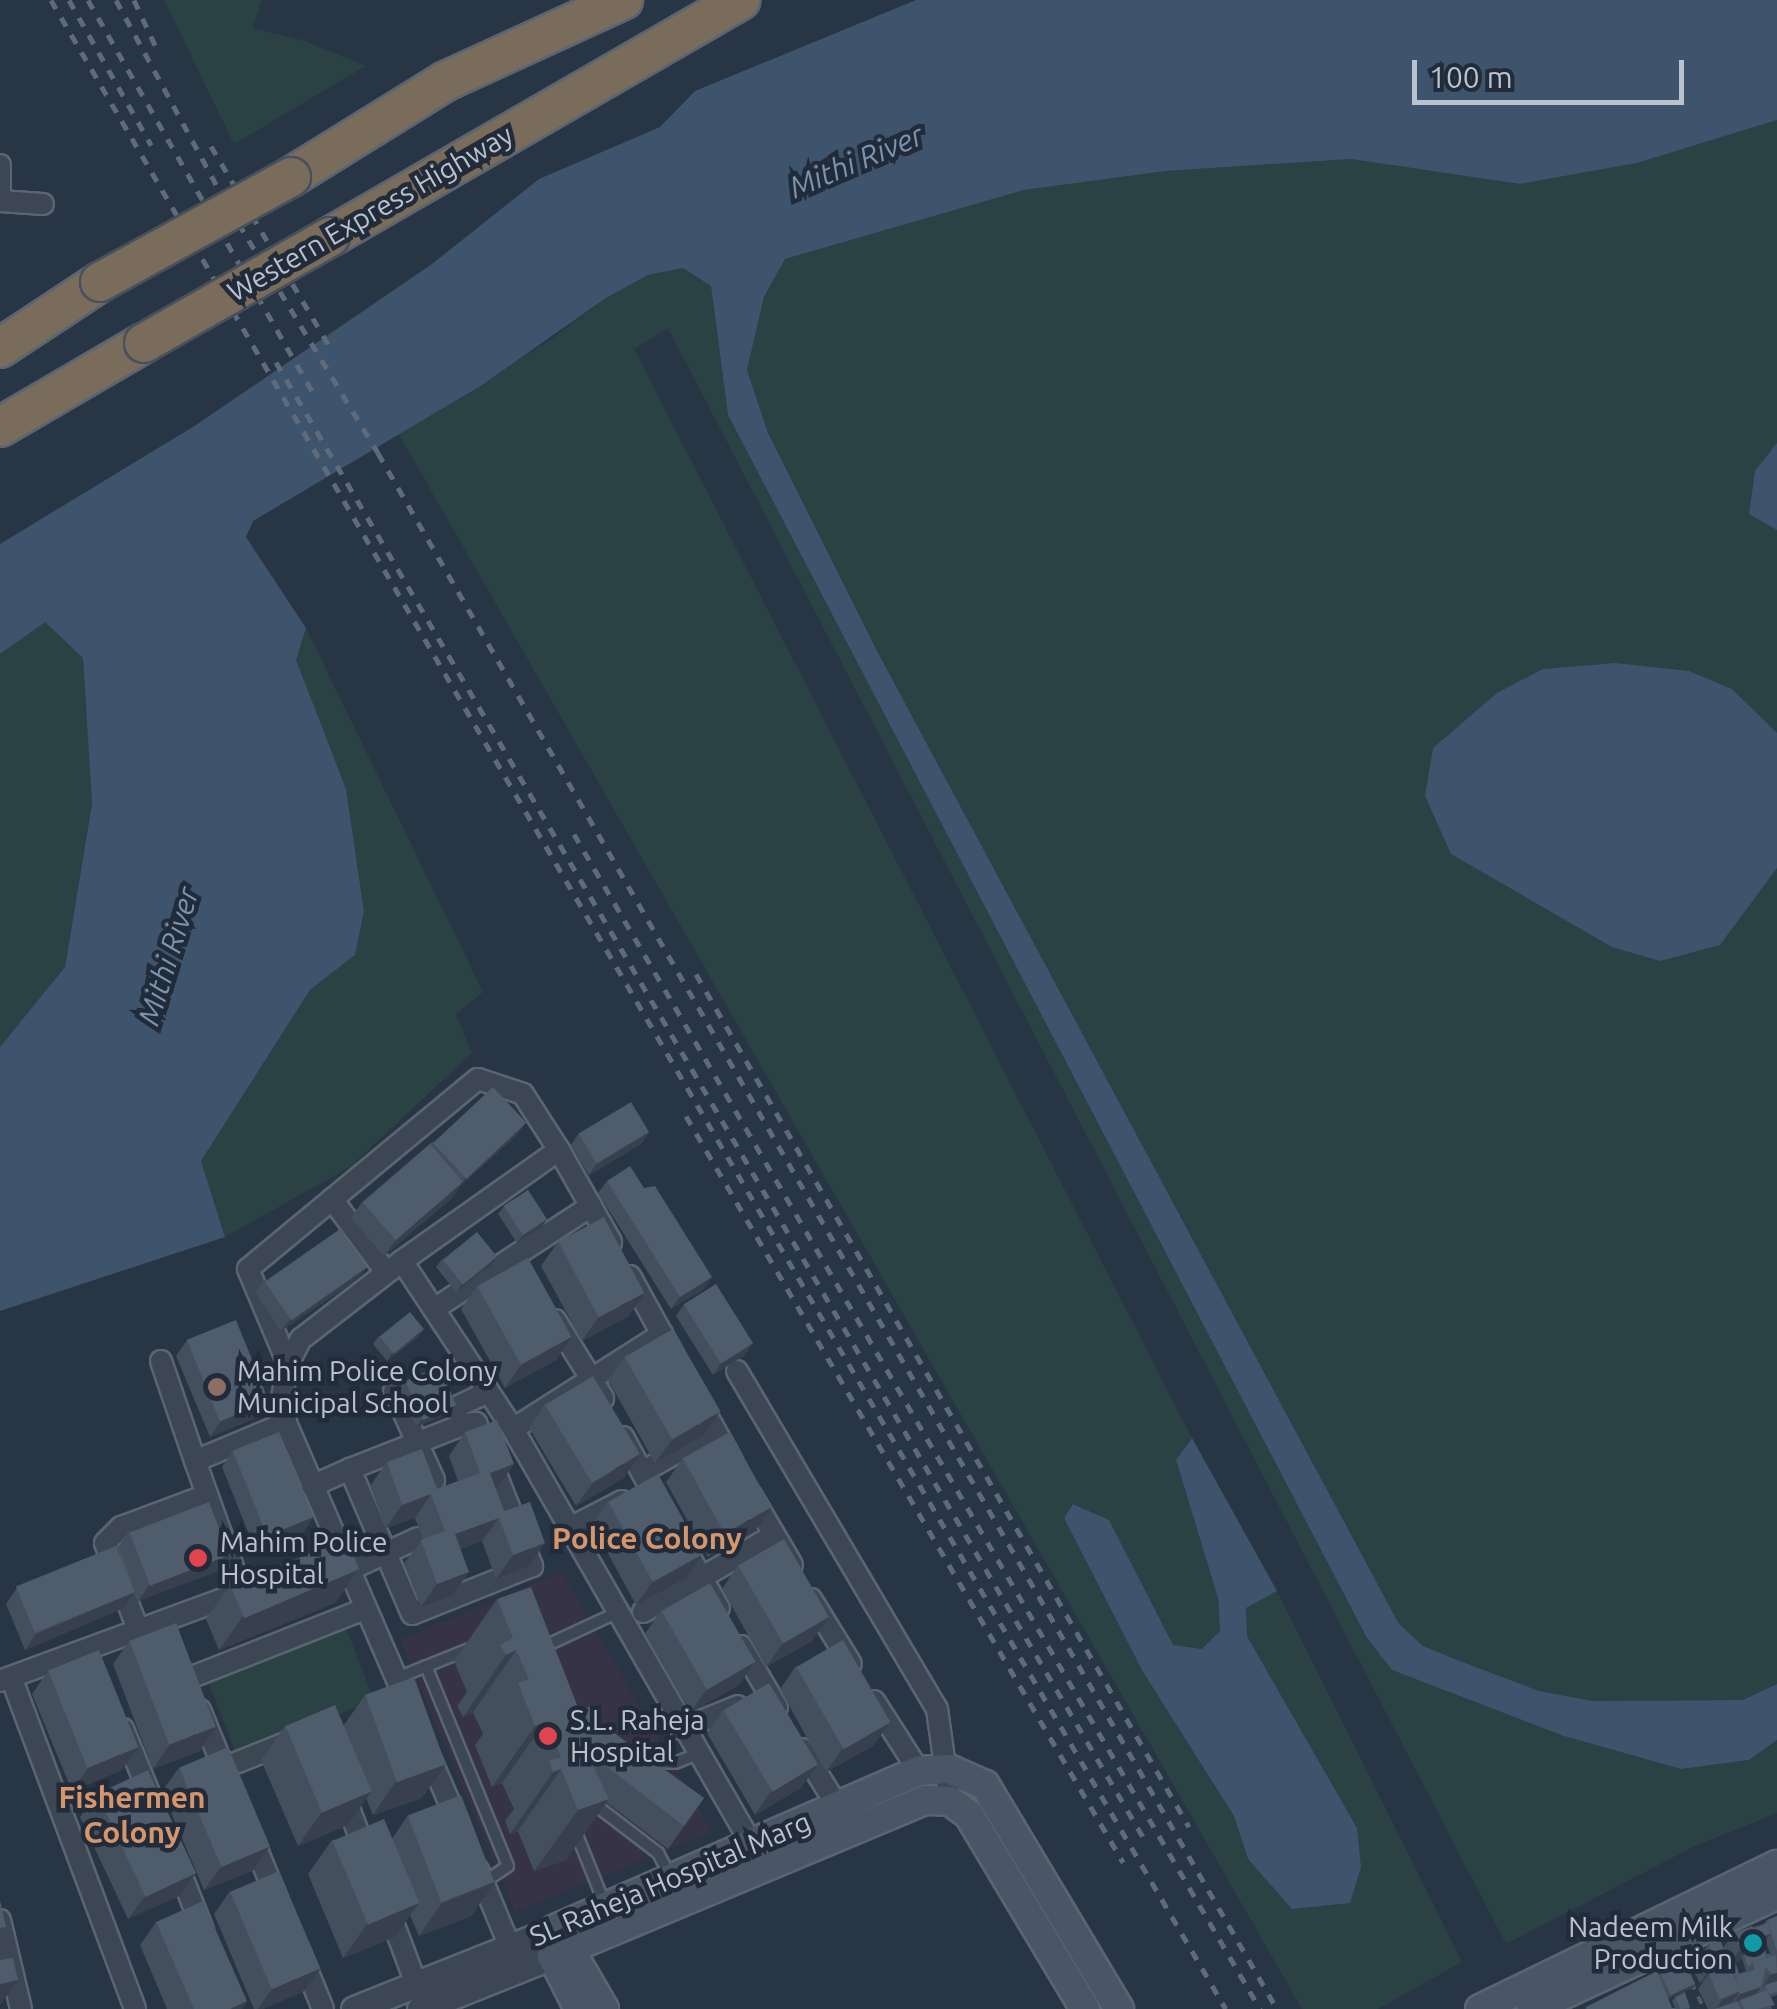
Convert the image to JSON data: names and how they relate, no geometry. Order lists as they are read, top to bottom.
{
  "streets": {
    "highway": ["Western Express Highway"],
    "main road": ["SL Raheja Hospital Marg"]
  },
  "districts": ["Police Colony", "Fishermen Colony"],
  "water": ["Mithi River"],
  "places": [
    "Mahim Police Colony Municipal School",
    "Mahim Police Hospital",
    "S.L. Raheja Hospital",
    "Nadeem Milk Production"
  ],
  "scale_bar": "100 m"
}
